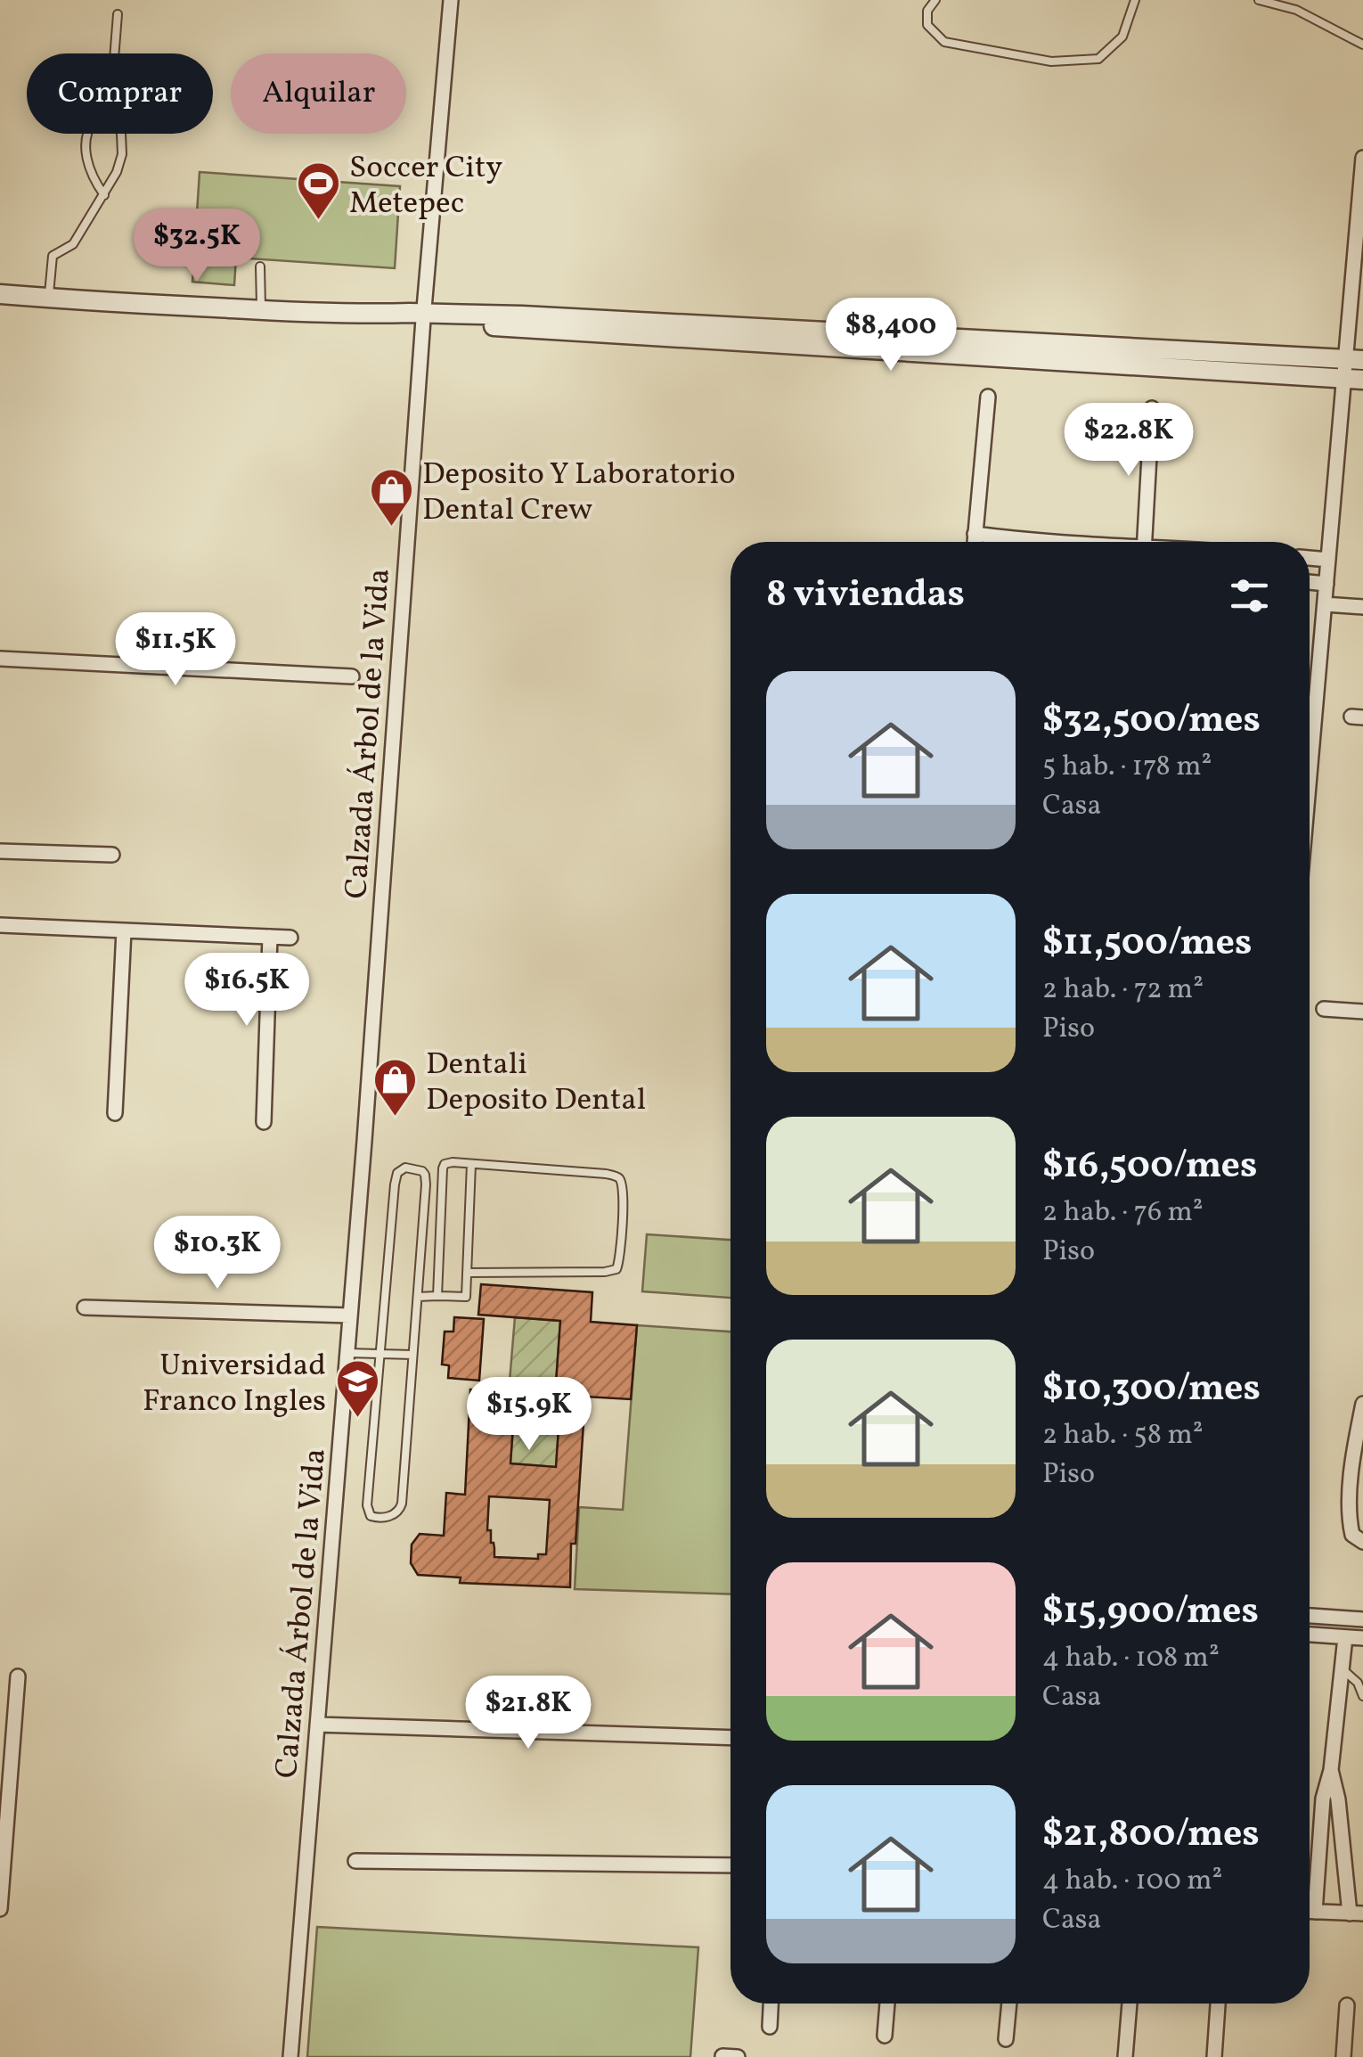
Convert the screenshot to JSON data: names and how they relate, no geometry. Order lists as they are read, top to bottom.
{
  "streets": {
    "street": ["Calzada Árbol de la Vida"]
  },
  "places": {
    "sports": ["Soccer City Metepec"],
    "shop": ["Deposito Y Laboratorio Dental Crew", "Dentali Deposito Dental"],
    "school or university": ["Universidad Franco Ingles"]
  },
  "page": {
    "chip": ["Comprar", "Alquilar"],
    "price": [
      "$32.5K",
      "$8,400",
      "$22.8K",
      "$11.5K",
      "$16.5K",
      "$10.3K",
      "$15.9K",
      "$21.8K"
    ],
    "heading": "8 viviendas",
    "list": [
      {
        "name": "$32,500/mes",
        "note": "5 hab. · 178 m² · Casa"
      },
      {
        "name": "$11,500/mes",
        "note": "2 hab. · 72 m² · Piso"
      },
      {
        "name": "$16,500/mes",
        "note": "2 hab. · 76 m² · Piso"
      },
      {
        "name": "$10,300/mes",
        "note": "2 hab. · 58 m² · Piso"
      },
      {
        "name": "$15,900/mes",
        "note": "4 hab. · 108 m² · Casa"
      },
      {
        "name": "$21,800/mes",
        "note": "4 hab. · 100 m² · Casa"
      }
    ]
  }
}
